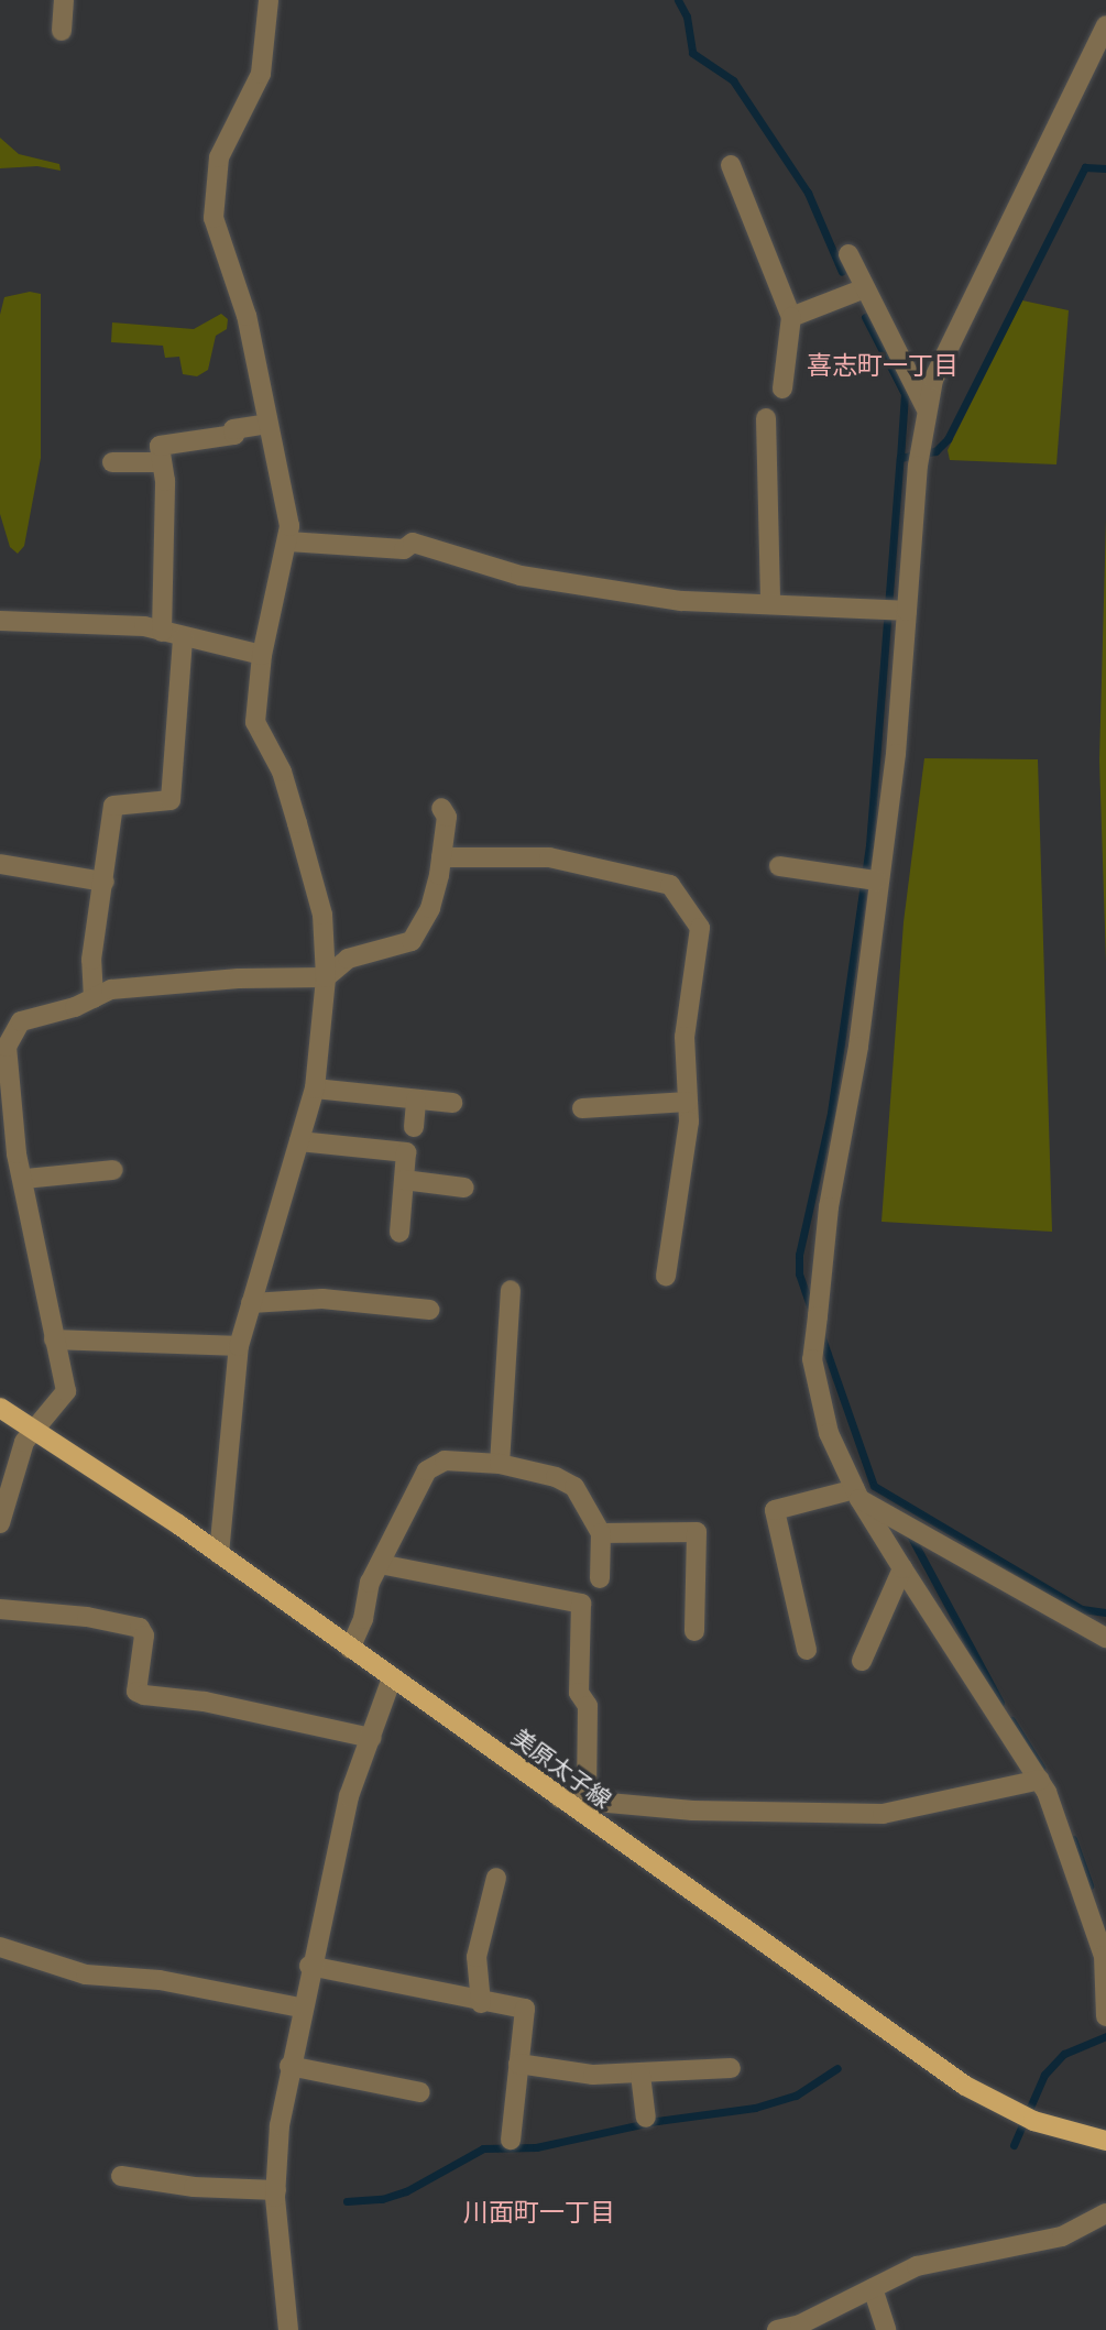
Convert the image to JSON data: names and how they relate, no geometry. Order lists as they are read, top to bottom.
{
  "streets": {
    "main road": ["美原太子線"]
  },
  "districts": ["喜志町一丁目", "川面町一丁目"]
}
